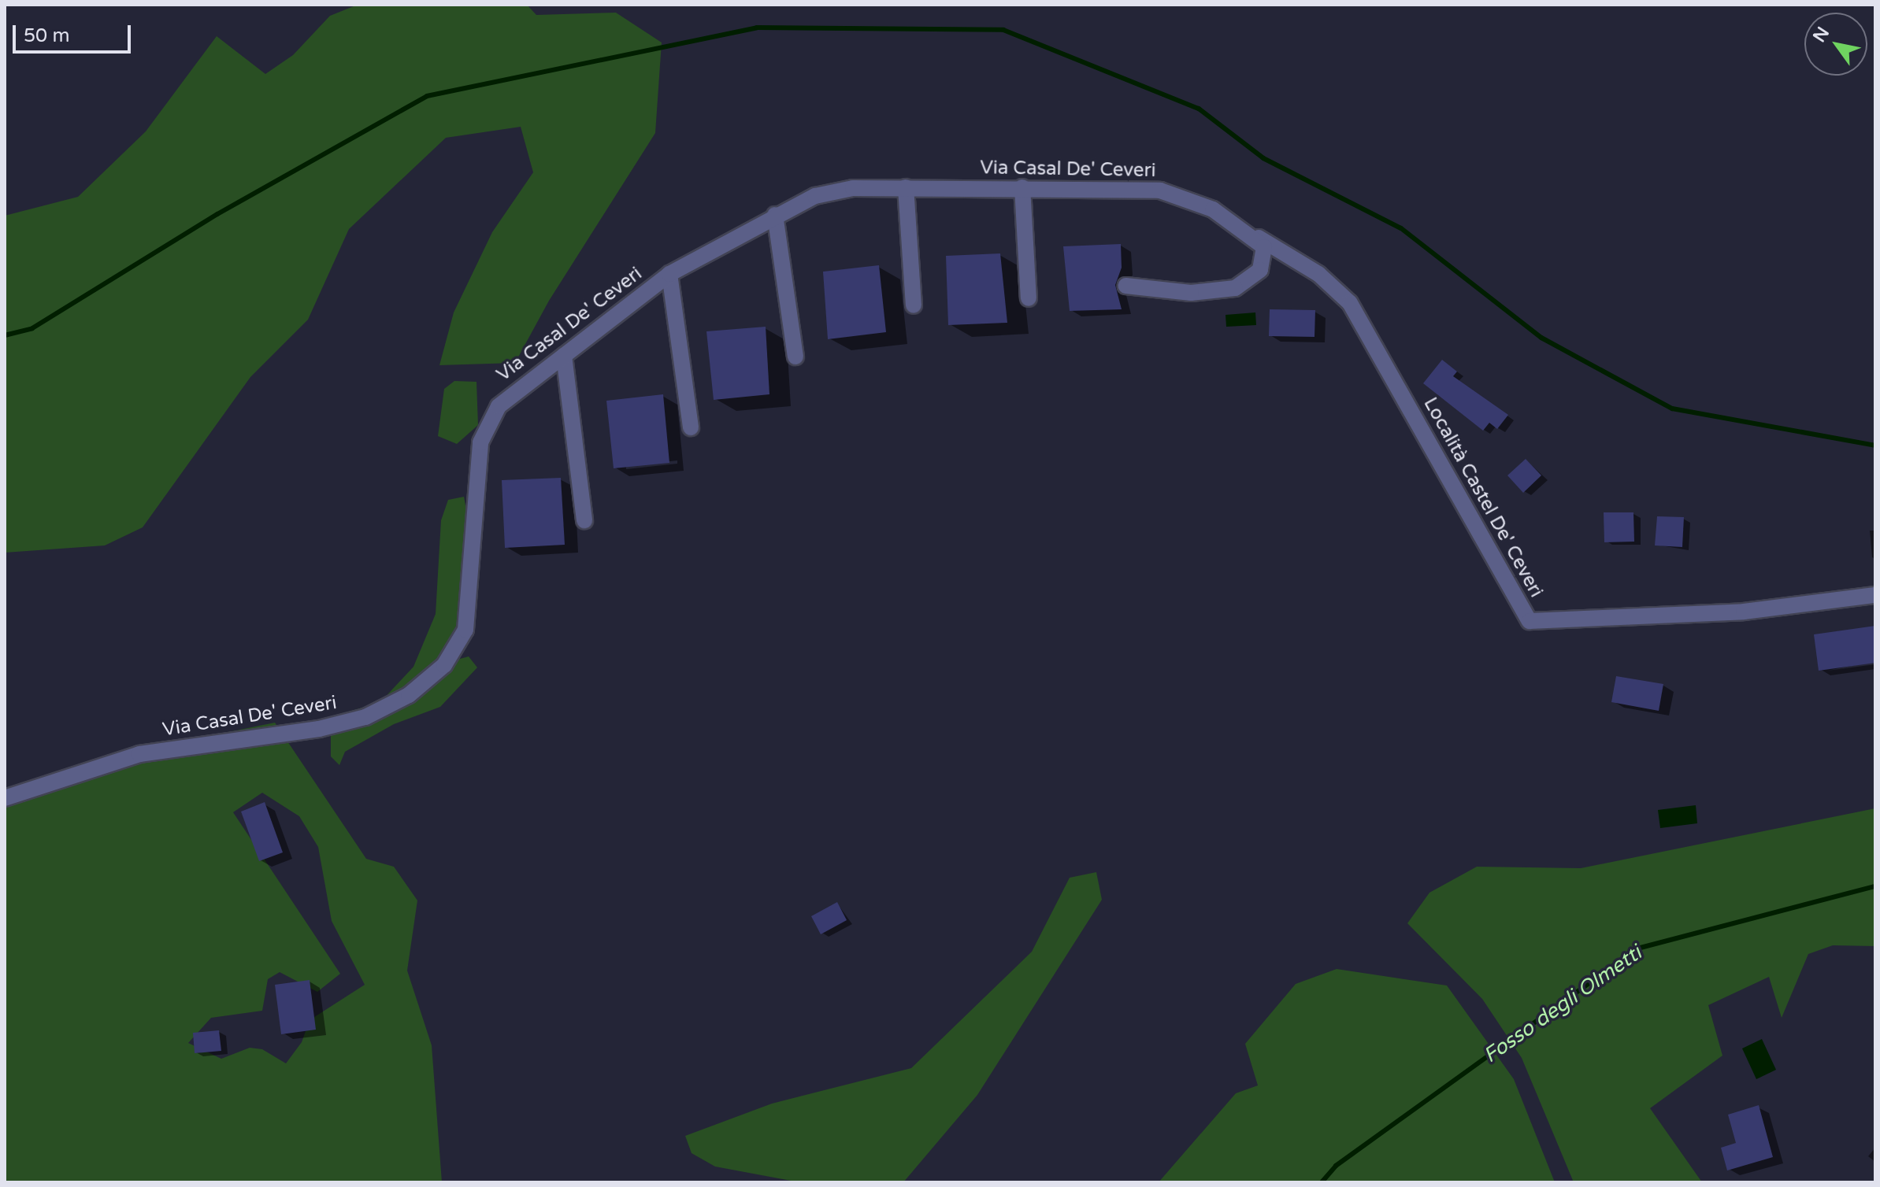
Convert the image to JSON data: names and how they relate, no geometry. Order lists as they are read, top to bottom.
{
  "streets": {
    "street": ["Via Casal De' Ceveri", "Località Castel De' Ceveri"]
  },
  "crossings": [
    ["Via Casal De' Ceveri", "Località Castel De' Ceveri"]
  ],
  "water": ["Fosso degli Olmetti"],
  "scale_bar": "50 m",
  "north": "top left"
}
